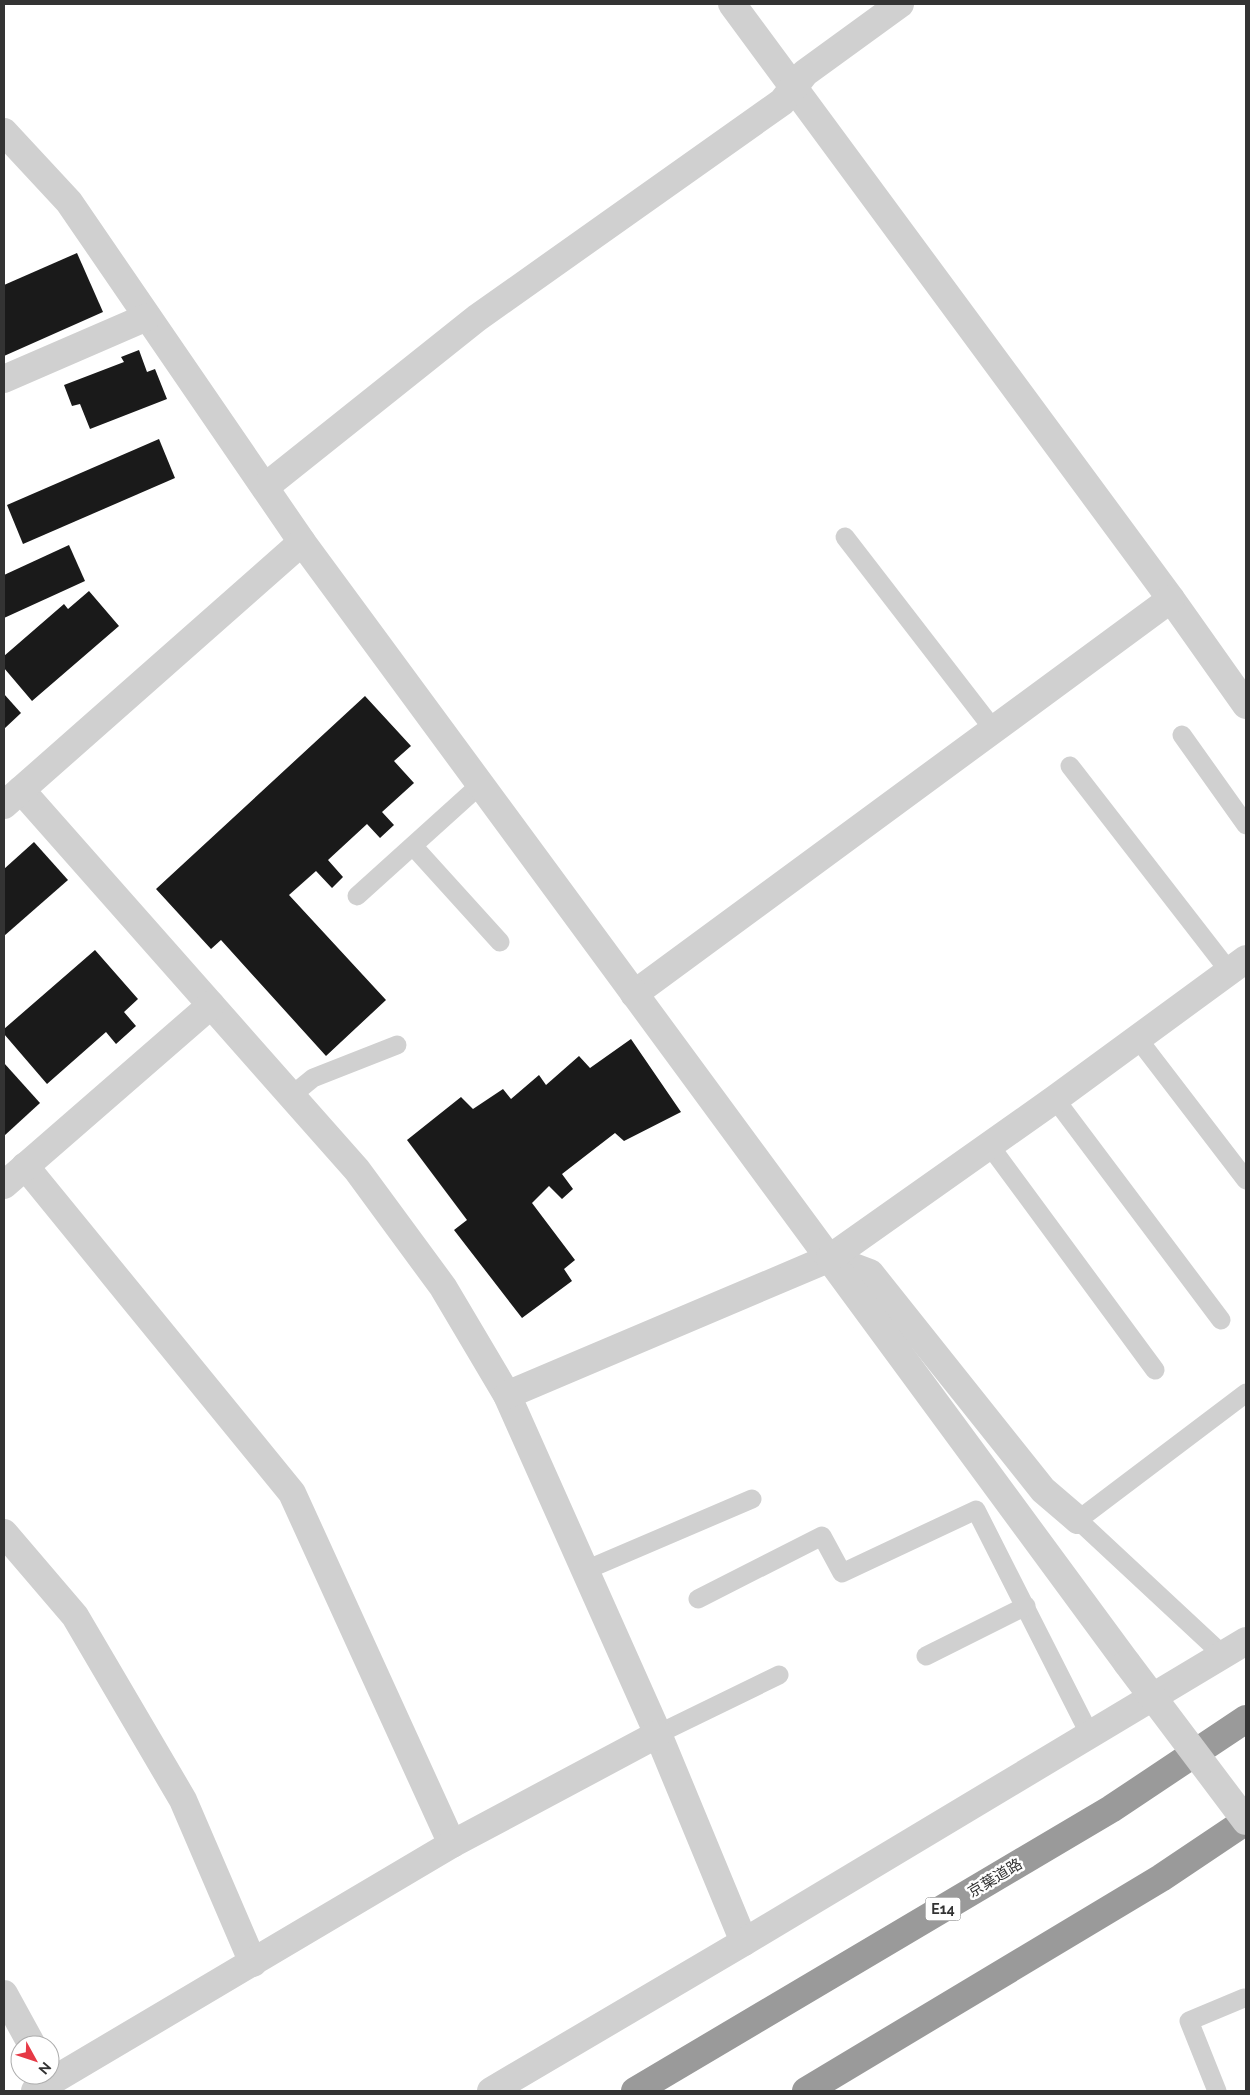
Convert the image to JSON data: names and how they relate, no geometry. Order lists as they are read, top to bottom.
{
  "streets": {
    "highway": ["京葉道路", "E14"]
  },
  "north": "bottom right"
}
